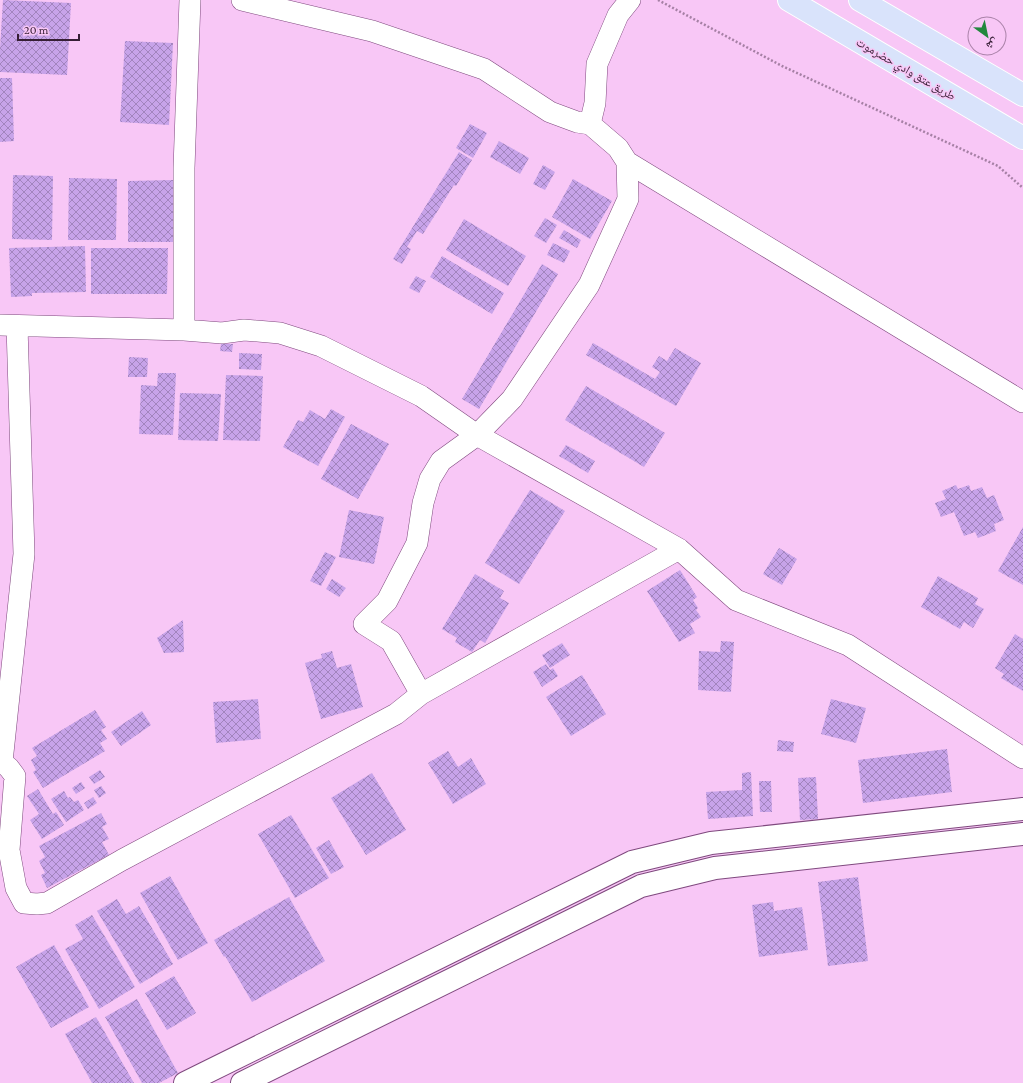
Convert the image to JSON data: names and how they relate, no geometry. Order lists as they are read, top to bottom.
{
  "streets": {
    "main road": ["طريق عتق وادي حضرموت"]
  },
  "scale_bar": "20 m",
  "north": "bottom right"
}
